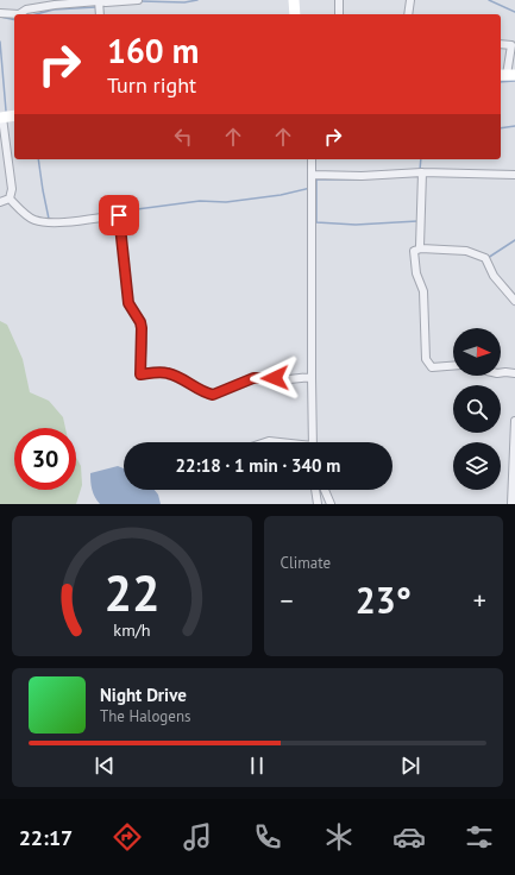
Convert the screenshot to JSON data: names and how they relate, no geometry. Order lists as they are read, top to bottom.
{
  "north": "right",
  "page": {
    "turn": ["160 m", "Turn right"],
    "limit": "30",
    "trip": "22:18 · 1 min · 340 m",
    "tile": "Climate",
    "heat": ["−", "23°", "+"],
    "song": ["Night Drive", "The Halogens"],
    "tabs": "22:17",
    "gauge": ["22", "km/h"]
  }
}
